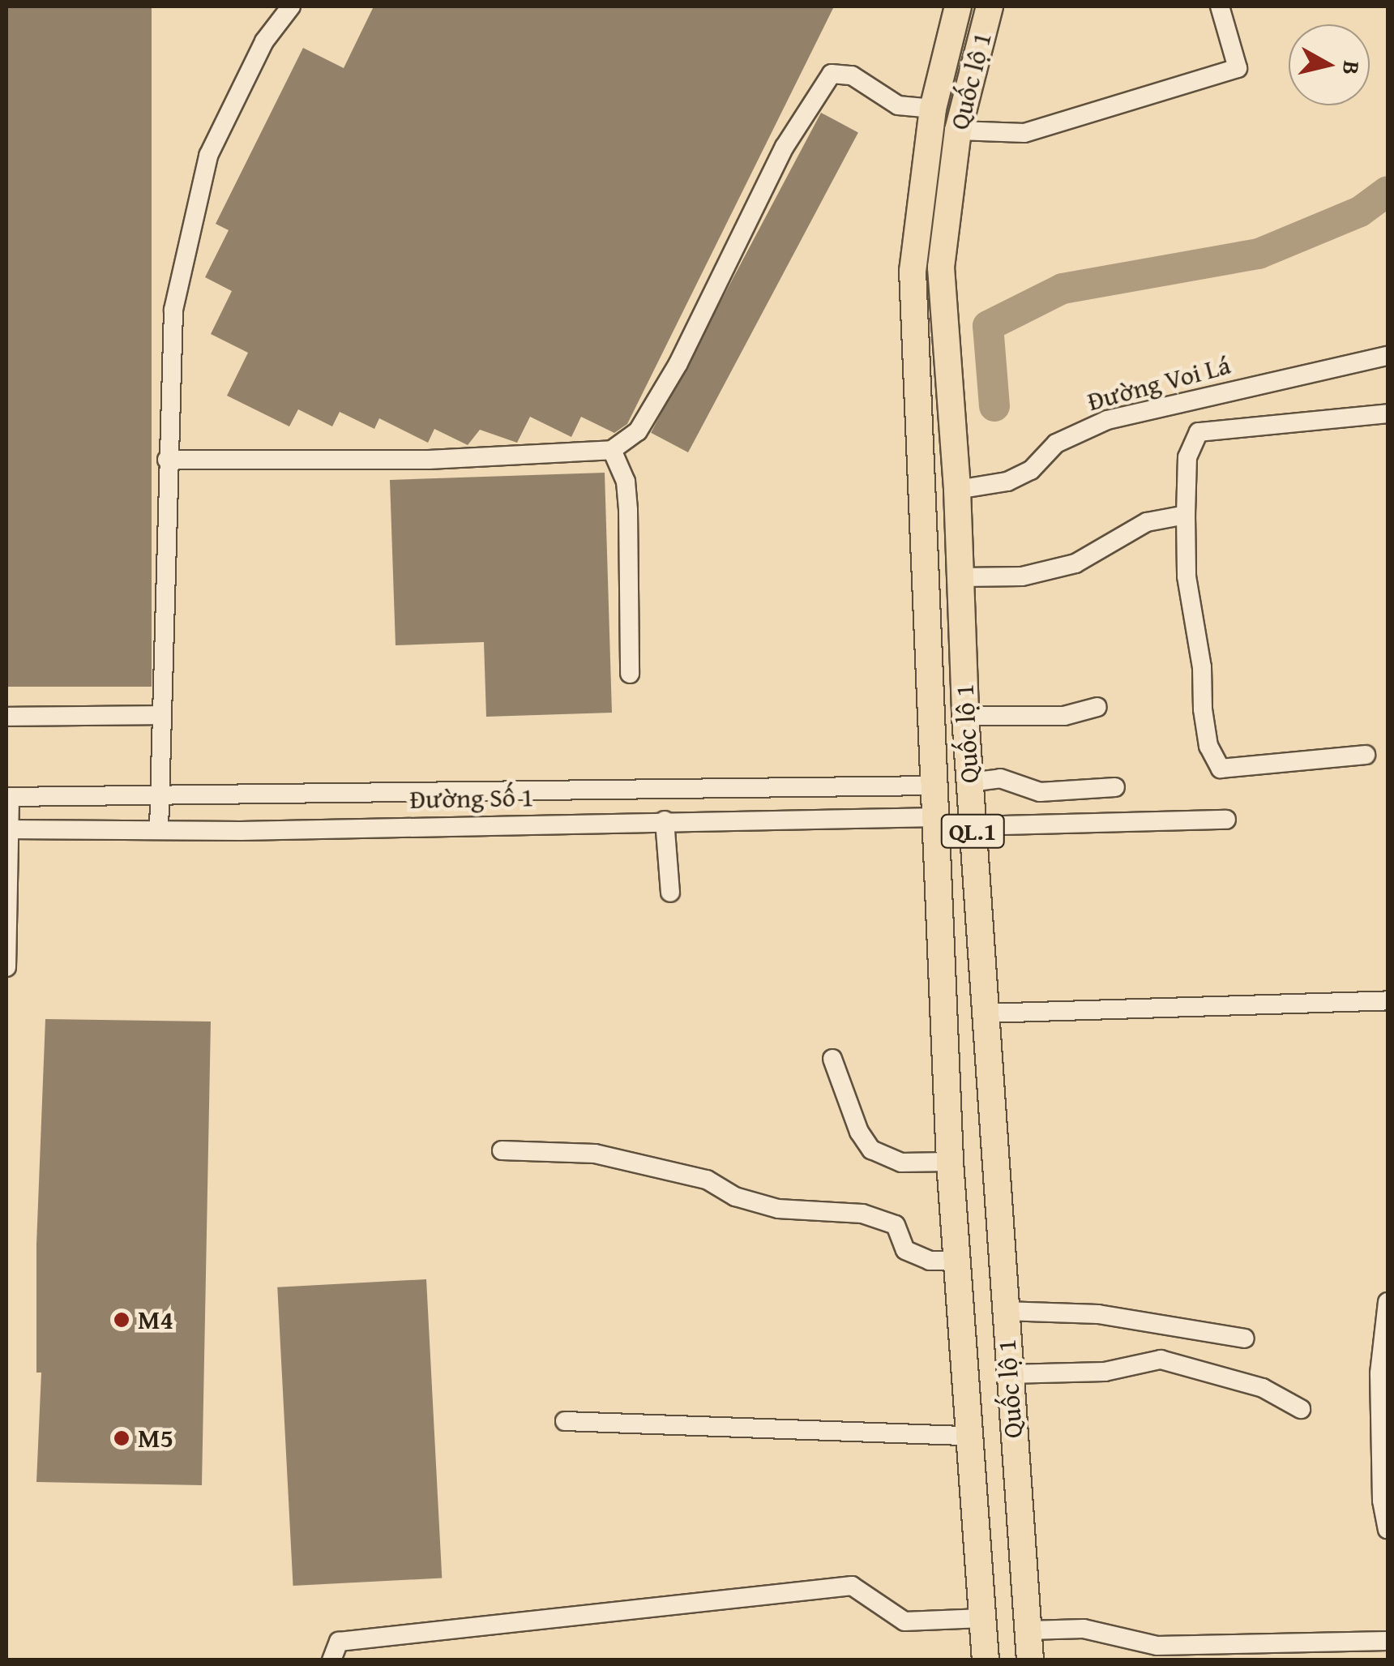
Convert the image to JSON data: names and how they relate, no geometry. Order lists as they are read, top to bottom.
{
  "streets": {
    "highway": ["Quốc lộ 1", "QL.1"],
    "street": ["Đường Voi Lá", "Đường Số 1"]
  },
  "crossings": [
    ["Quốc lộ 1", "Đường Voi Lá"],
    ["Quốc lộ 1", "Đường Số 1"]
  ],
  "places": ["M4", "M5"],
  "north": "right"
}
